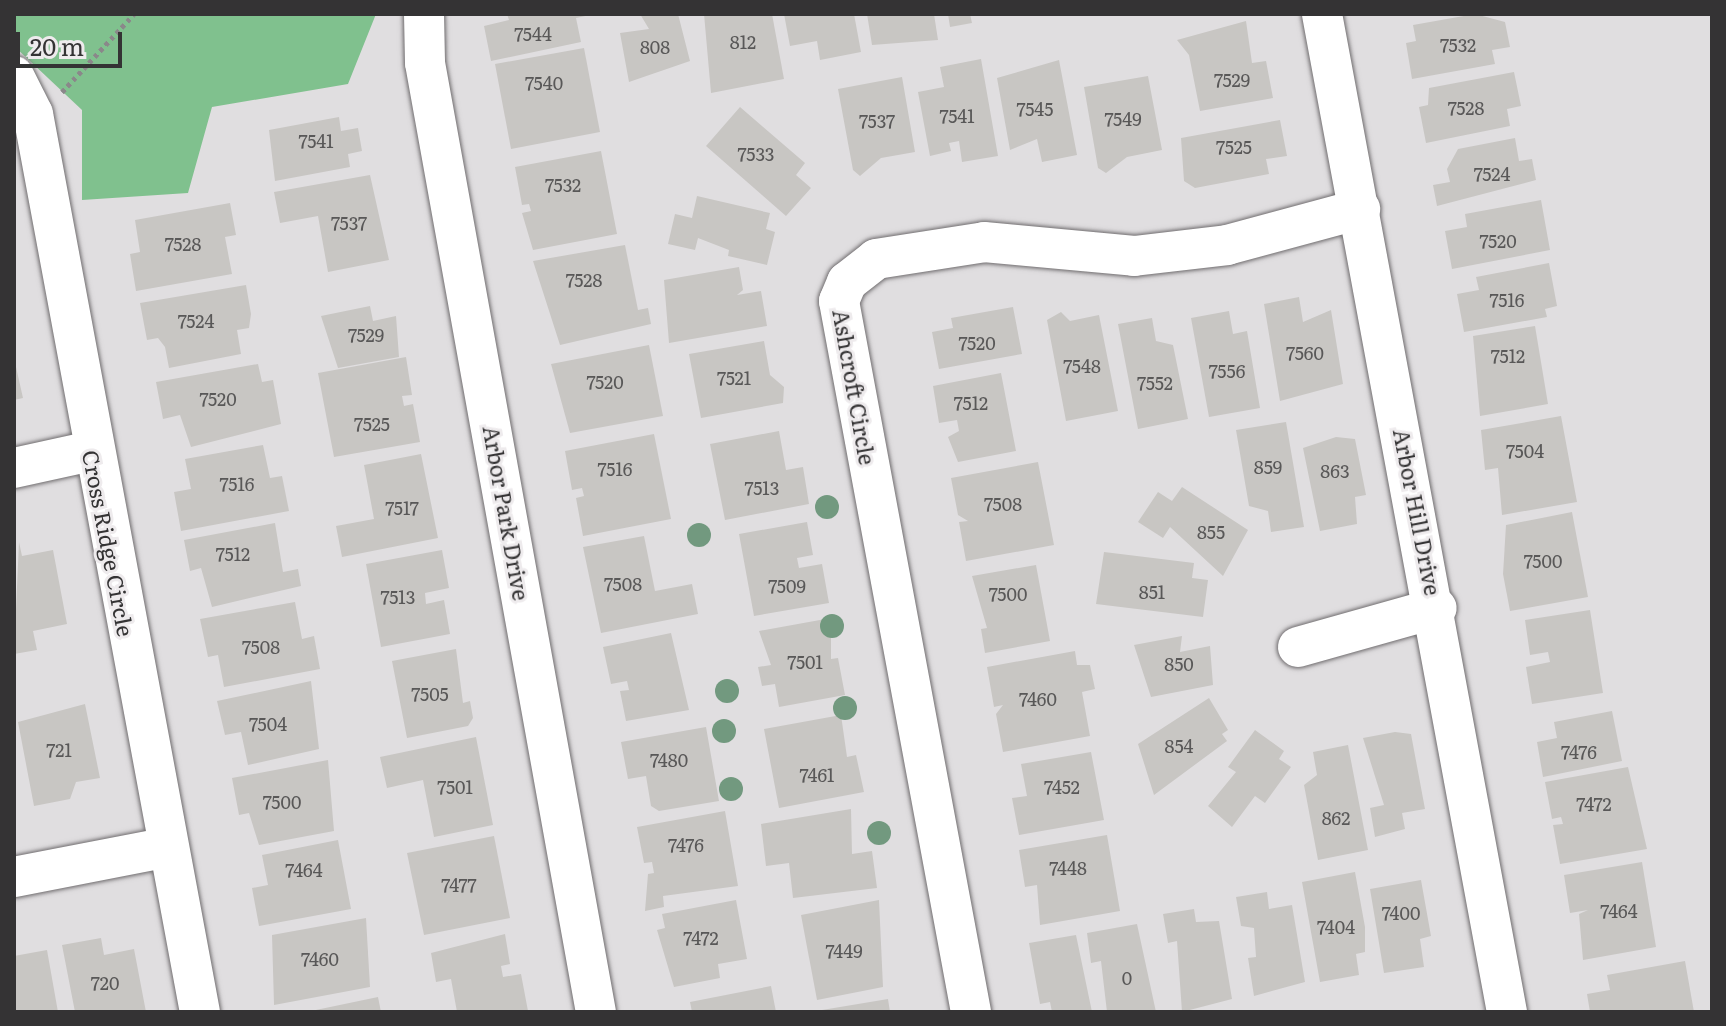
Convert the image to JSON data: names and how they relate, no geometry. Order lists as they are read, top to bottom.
{
  "streets": {
    "street": [
      "Ashcroft Circle",
      "Arbor Hill Drive",
      "Arbor Park Drive",
      "Cross Ridge Circle"
    ]
  },
  "crossings": [
    ["Ashcroft Circle", "Arbor Hill Drive"]
  ],
  "house_numbers": [
    "7544",
    "812",
    "7532",
    "808",
    "7529",
    "7540",
    "7528",
    "7545",
    "7541",
    "7549",
    "7537",
    "7541",
    "7525",
    "7533",
    "7524",
    "7532",
    "7537",
    "7520",
    "7528",
    "7528",
    "7516",
    "7524",
    "7529",
    "7520",
    "7560",
    "7512",
    "7548",
    "7556",
    "7521",
    "7520",
    "7552",
    "7520",
    "7512",
    "7525",
    "7504",
    "859",
    "7516",
    "863",
    "7516",
    "7513",
    "7508",
    "7517",
    "855",
    "7512",
    "7500",
    "7508",
    "7509",
    "851",
    "7500",
    "7513",
    "7508",
    "7501",
    "850",
    "7505",
    "7460",
    "7504",
    "854",
    "721",
    "7476",
    "7480",
    "7461",
    "7501",
    "7452",
    "7500",
    "7472",
    "862",
    "7476",
    "7448",
    "7464",
    "7477",
    "7464",
    "7400",
    "7404",
    "7472",
    "7449",
    "7460",
    "0",
    "720"
  ],
  "scale_bar": "20 m"
}
